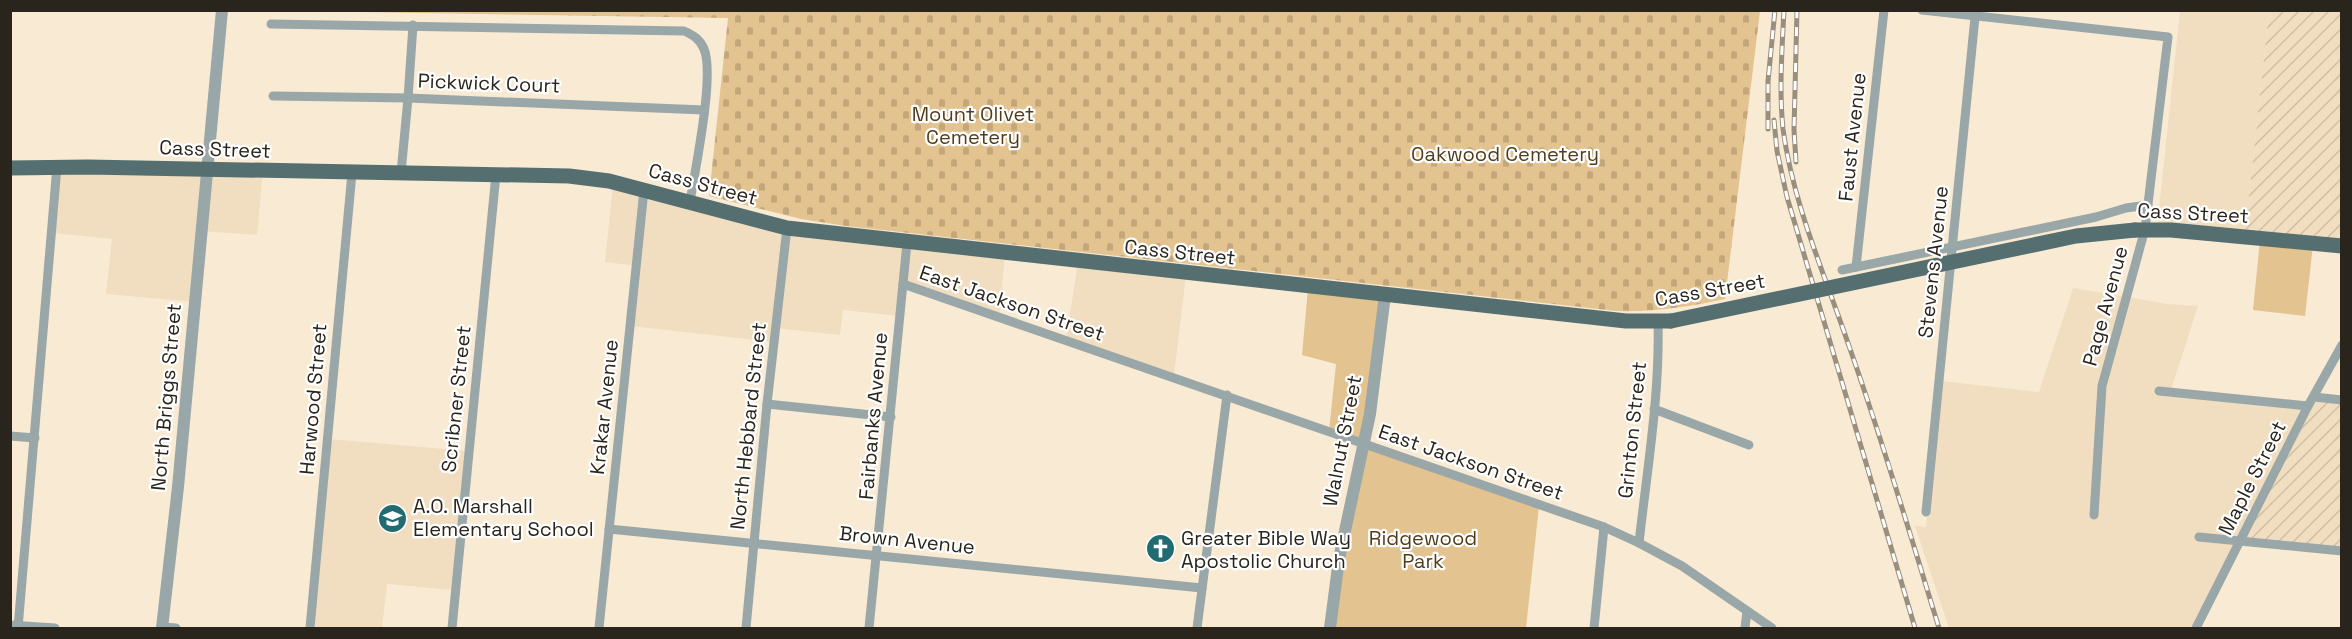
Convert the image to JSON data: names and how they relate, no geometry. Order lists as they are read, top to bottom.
{
  "streets": {
    "main road": ["Cass Street"],
    "street": [
      "Pickwick Court",
      "Faust Avenue",
      "Stevens Avenue",
      "East Jackson Street",
      "Page Avenue",
      "North Briggs Street",
      "Harwood Street",
      "Scribner Street",
      "Krakar Avenue",
      "Fairbanks Avenue",
      "North Hebbard Street",
      "Grinton Street",
      "Walnut Street",
      "Maple Street",
      "Brown Avenue"
    ]
  },
  "crossings": [
    ["Cass Street", "Page Avenue"],
    ["Cass Street", "North Briggs Street"],
    ["Cass Street", "Harwood Street"],
    ["Cass Street", "Scribner Street"],
    ["Cass Street", "Krakar Avenue"],
    ["Cass Street", "Fairbanks Avenue"],
    ["Cass Street", "North Hebbard Street"],
    ["Cass Street", "Grinton Street"],
    ["Cass Street", "Walnut Street"],
    ["Stevens Avenue", "Page Avenue"],
    ["East Jackson Street", "Fairbanks Avenue"],
    ["East Jackson Street", "Grinton Street"],
    ["East Jackson Street", "Walnut Street"],
    ["Krakar Avenue", "Brown Avenue"],
    ["Fairbanks Avenue", "Brown Avenue"],
    ["North Hebbard Street", "Brown Avenue"]
  ],
  "parks": ["Mount Olivet Cemetery", "Oakwood Cemetery", "Ridgewood Park"],
  "places": {
    "school or university": ["A.O. Marshall Elementary School"],
    "church": ["Greater Bible Way Apostolic Church"]
  }
}
